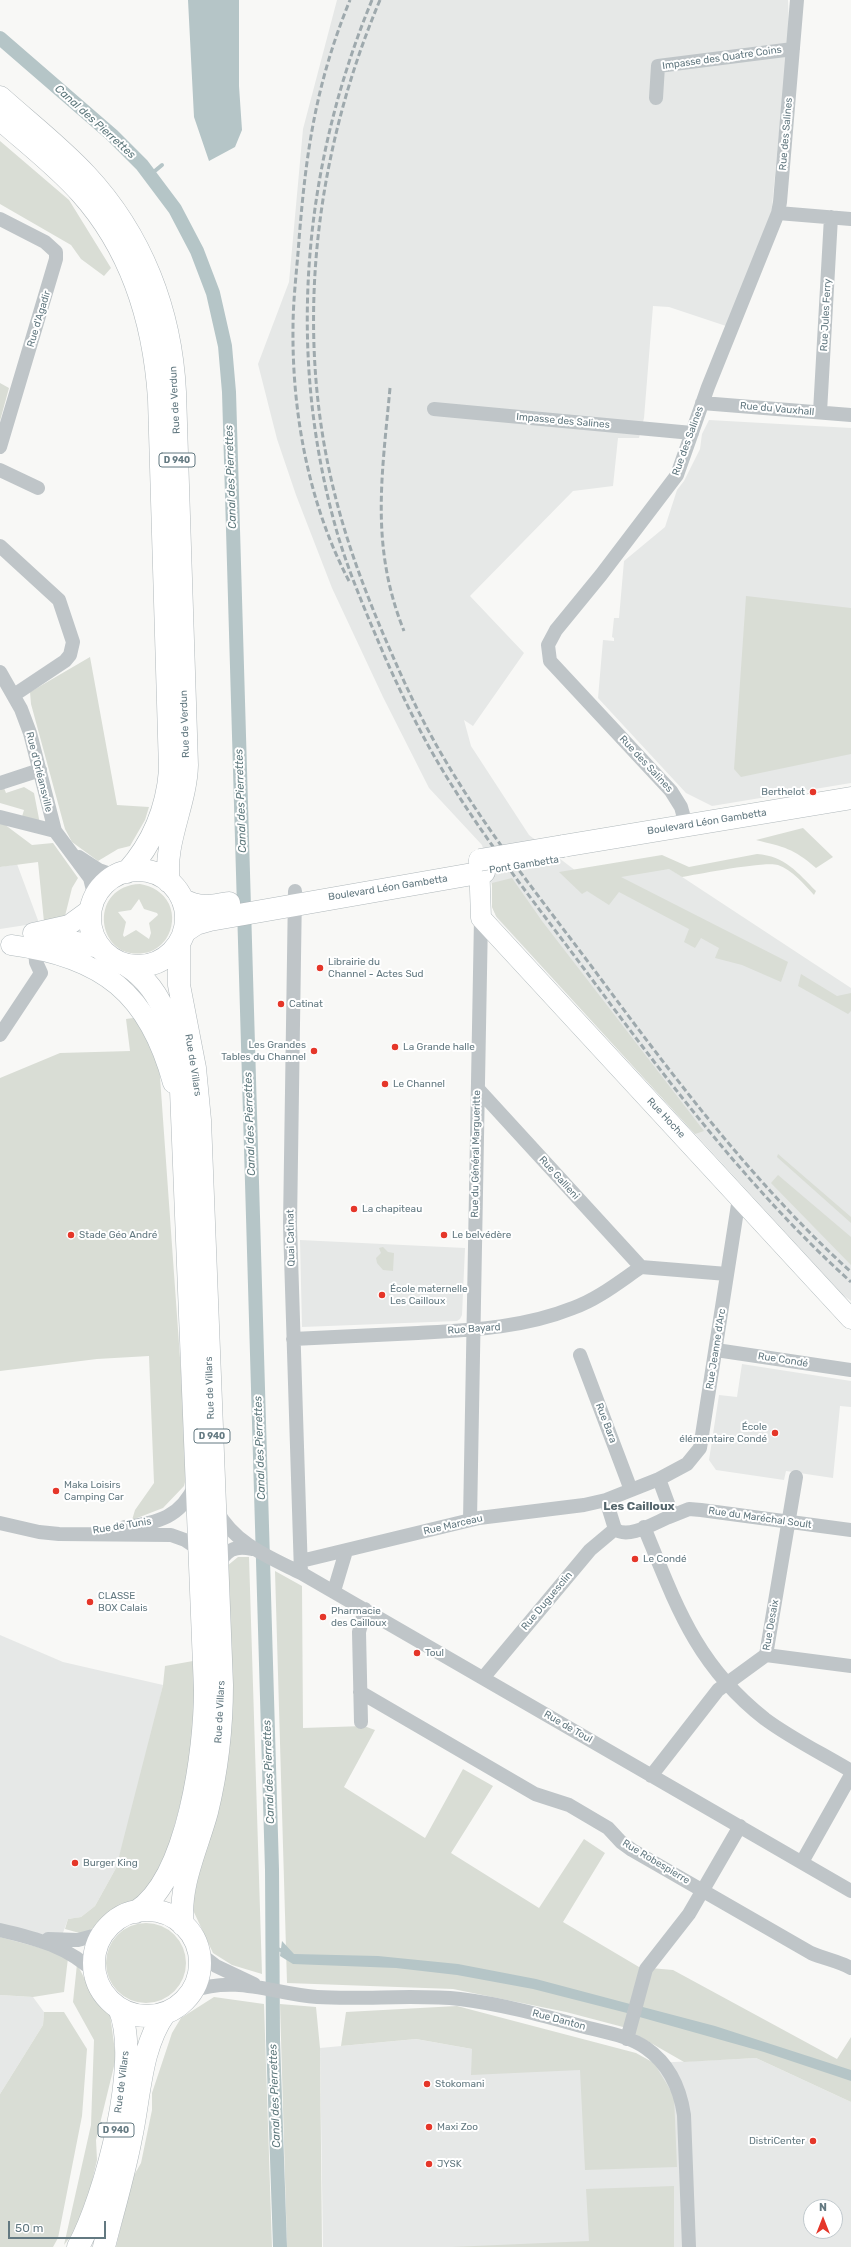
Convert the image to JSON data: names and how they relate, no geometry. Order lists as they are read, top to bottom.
{
  "streets": {
    "main road": [
      "Rue de Verdun",
      "D 940",
      "Boulevard Léon Gambetta",
      "Pont Gambetta",
      "Rue de Villars"
    ],
    "street": [
      "Impasse des Quatre Coins",
      "Rue des Salines",
      "Rue Jules Ferry",
      "Rue d'Agadir",
      "Rue du Vauxhall",
      "Impasse des Salines",
      "Rue d'Orléansville",
      "Rue Hoche",
      "Rue du Général Margueritte",
      "Rue Gallieni",
      "Quai Catinat",
      "Rue Bayard",
      "Rue Jeanne d'Arc",
      "Rue Condé",
      "Rue Bara",
      "Rue du Maréchal Soult",
      "Rue Marceau",
      "Rue de Tunis",
      "Rue Duguesclin",
      "Rue Desaix",
      "Rue de Toul",
      "Rue Robespierre",
      "Rue Danton"
    ]
  },
  "crossings": [
    ["Impasse des Quatre Coins", "Rue des Salines"],
    ["Rue des Salines", "Rue du Vauxhall"],
    ["Rue des Salines", "Impasse des Salines"],
    ["Rue des Salines", "Boulevard Léon Gambetta"],
    ["Rue Jules Ferry", "Rue du Vauxhall"],
    ["Rue de Verdun", "Rue d'Orléansville"],
    ["Rue de Verdun", "Rue de Villars"],
    ["Rue d'Orléansville", "Rue de Villars"],
    ["Boulevard Léon Gambetta", "Pont Gambetta"],
    ["Boulevard Léon Gambetta", "Rue du Général Margueritte"],
    ["Boulevard Léon Gambetta", "Quai Catinat"],
    ["Pont Gambetta", "Rue du Général Margueritte"],
    ["Rue de Villars", "Rue de Tunis"],
    ["Rue Hoche", "Rue du Général Margueritte"],
    ["Rue Hoche", "Rue Jeanne d'Arc"],
    ["Rue du Général Margueritte", "Rue Gallieni"],
    ["Rue du Général Margueritte", "Rue Bayard"],
    ["Rue du Général Margueritte", "Rue Marceau"],
    ["Rue Gallieni", "Rue Bayard"],
    ["Quai Catinat", "Rue Bayard"],
    ["Quai Catinat", "Rue Marceau"],
    ["Quai Catinat", "Rue de Toul"],
    ["Rue Jeanne d'Arc", "Rue Condé"],
    ["Rue Jeanne d'Arc", "Rue Bara"],
    ["Rue Jeanne d'Arc", "Rue Marceau"],
    ["Rue Bara", "Rue Marceau"],
    ["Rue du Maréchal Soult", "Rue Duguesclin"],
    ["Rue du Maréchal Soult", "Rue Desaix"],
    ["Rue Marceau", "Rue de Toul"],
    ["Rue Duguesclin", "Rue de Toul"],
    ["Rue Desaix", "Rue de Toul"]
  ],
  "districts": ["Les Cailloux"],
  "water": ["Canal des Pierrettes"],
  "places": [
    "Berthelot",
    "Librairie du Channel - Actes Sud",
    "Catinat",
    "La Grande halle",
    "Les Grandes Tables du Channel",
    "Le Channel",
    "La chapiteau",
    "Stade Géo André",
    "Le belvédère",
    "École maternelle Les Cailloux",
    "École élémentaire Condé",
    "Maka Loisirs Camping Car",
    "Le Condé",
    "CLASSE BOX Calais",
    "Pharmacie des Cailloux",
    "Toul",
    "Burger King",
    "Stokomani",
    "Maxi Zoo",
    "DistriCenter",
    "JYSK"
  ],
  "scale_bar": "50 m",
  "north": "top"
}
